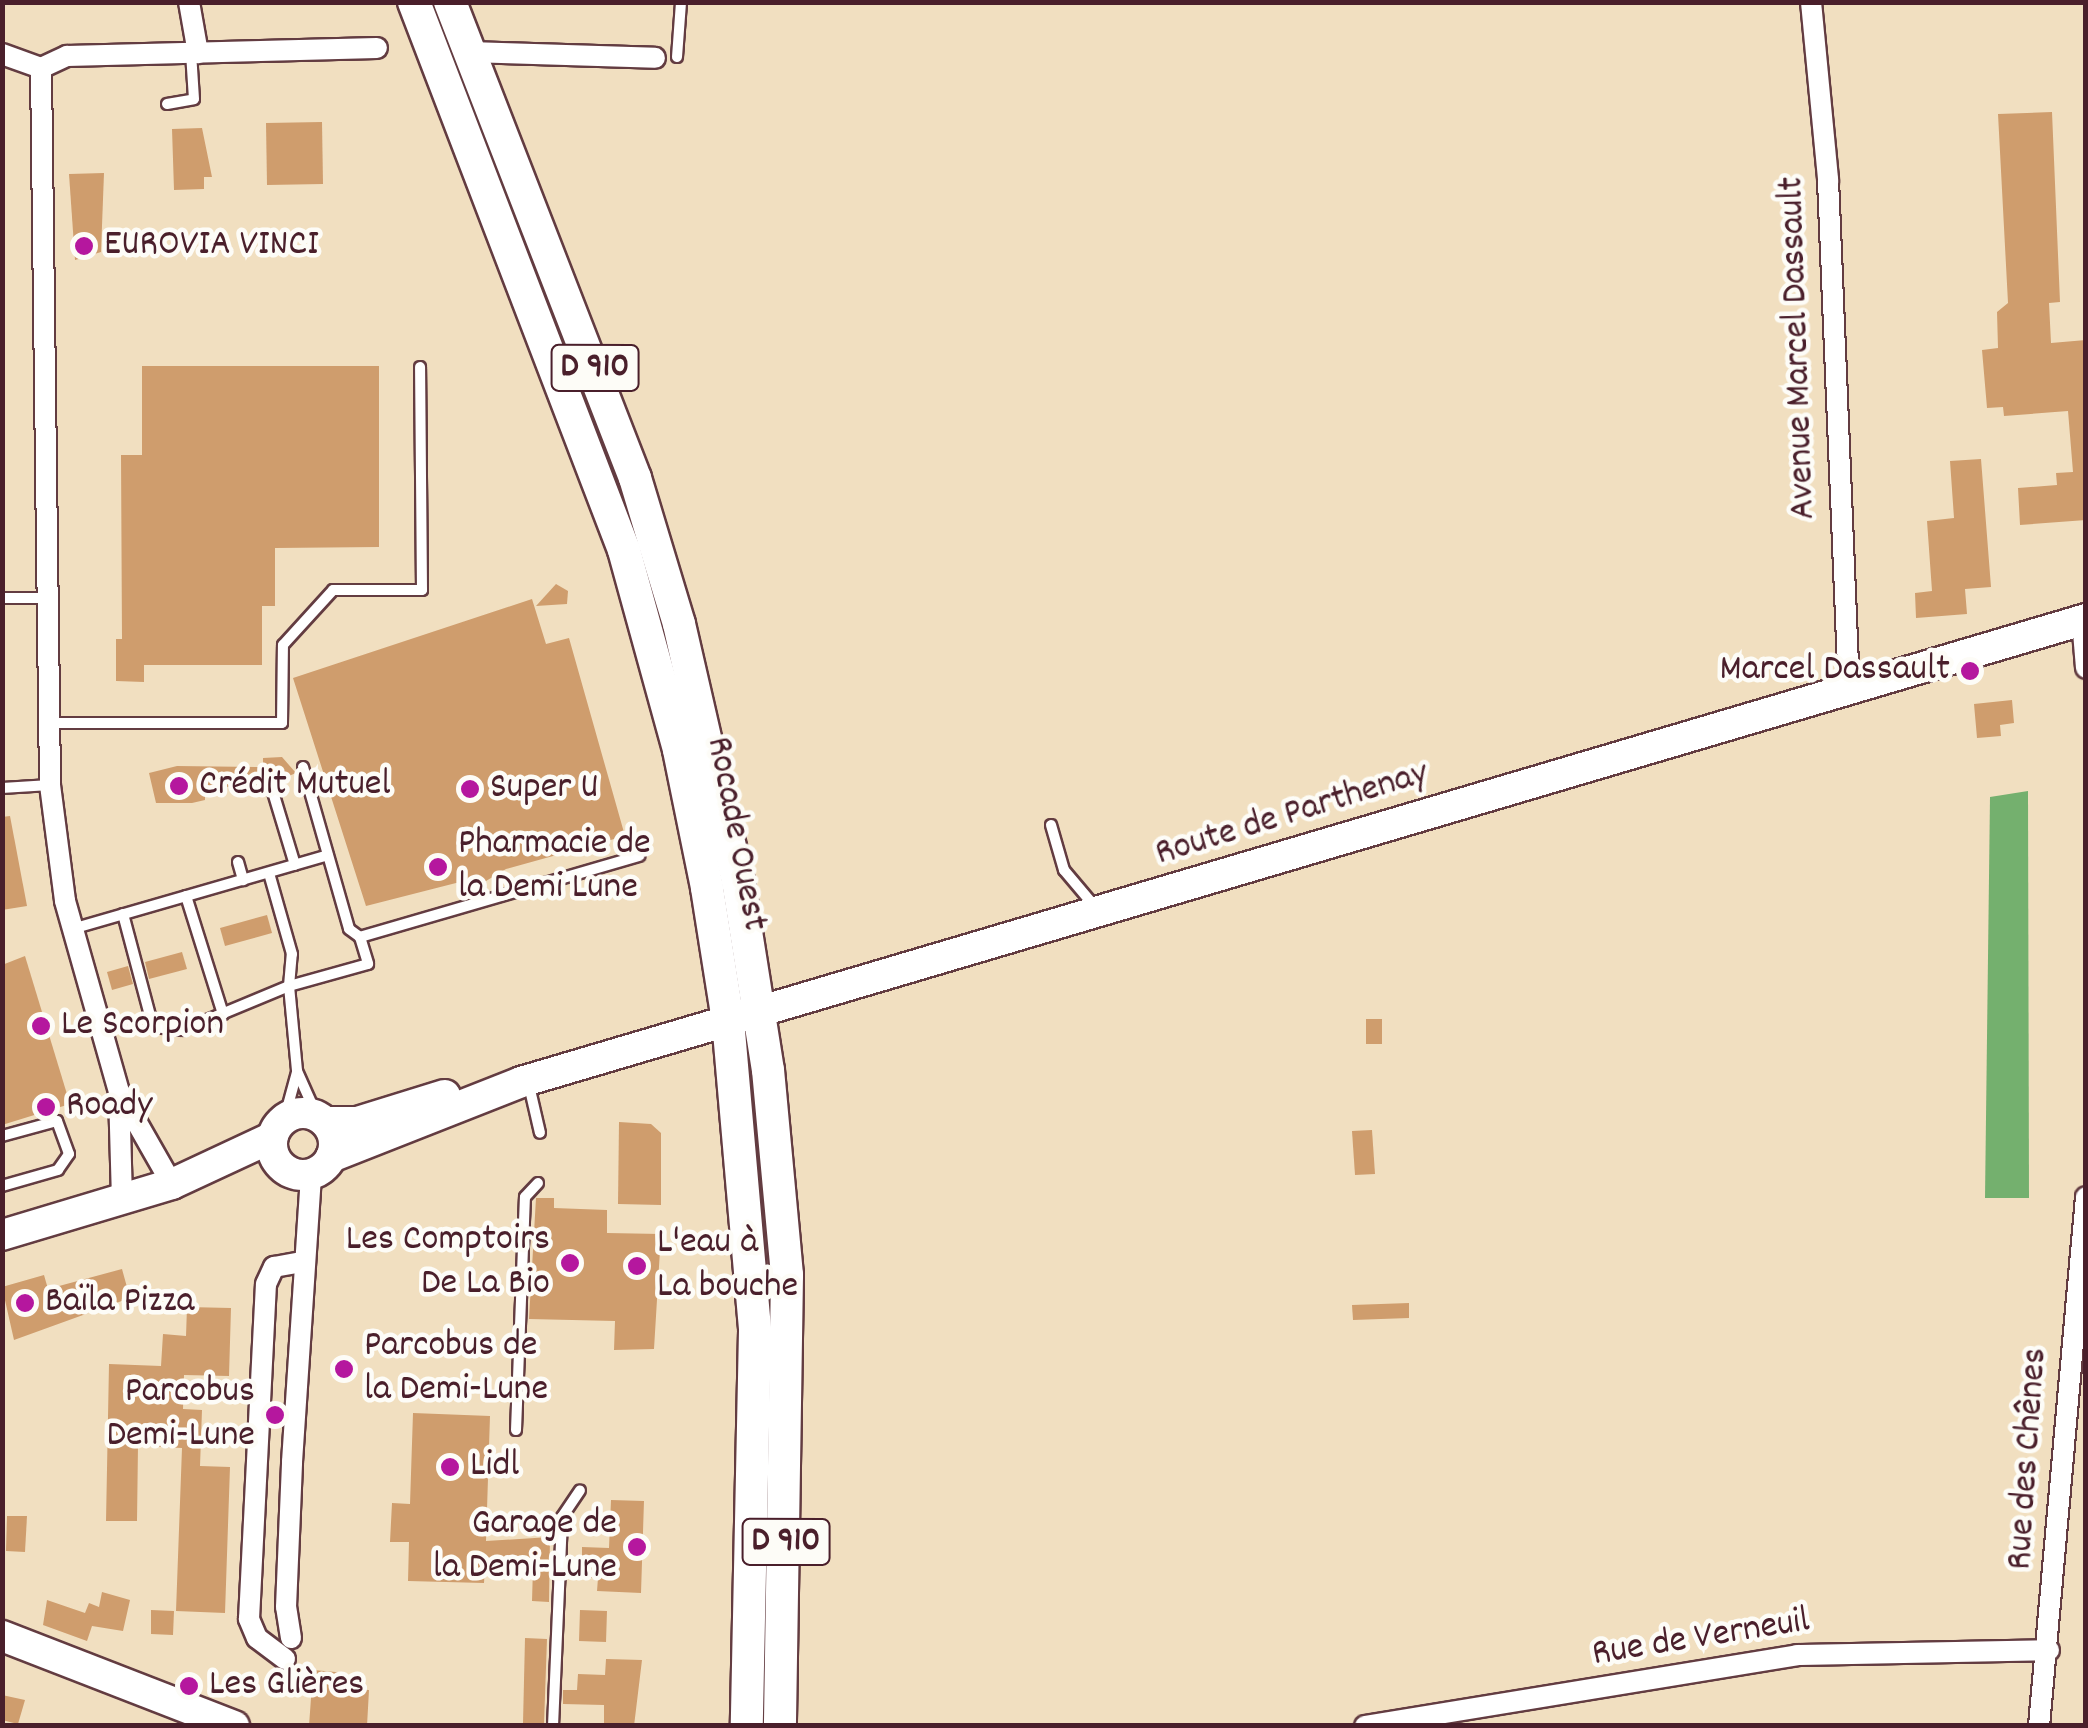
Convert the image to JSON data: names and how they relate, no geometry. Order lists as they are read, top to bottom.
{
  "streets": {
    "main road": ["D 910", "Route de Parthenay", "Rocade Ouest"],
    "street": ["Avenue Marcel Dassault", "Rue des Chênes", "Rue de Verneuil"]
  },
  "crossings": [
    ["Avenue Marcel Dassault", "Route de Parthenay"],
    ["D 910", "Route de Parthenay"],
    ["D 910", "Rocade Ouest"],
    ["Route de Parthenay", "Rocade Ouest"],
    ["Rue des Chênes", "Rue de Verneuil"]
  ],
  "places": [
    "EUROVIA VINCI",
    "Marcel Dassault",
    "Crédit Mutuel",
    "Super U",
    "Pharmacie de la Demi Lune",
    "Le Scorpion",
    "Roady",
    "Les Comptoirs De La Bio",
    "L'eau à La bouche",
    "Baïla Pizza",
    "Parcobus de la Demi-Lune",
    "Parcobus Demi-Lune",
    "Lidl",
    "Garage de la Demi-Lune",
    "Les Glières"
  ]
}
